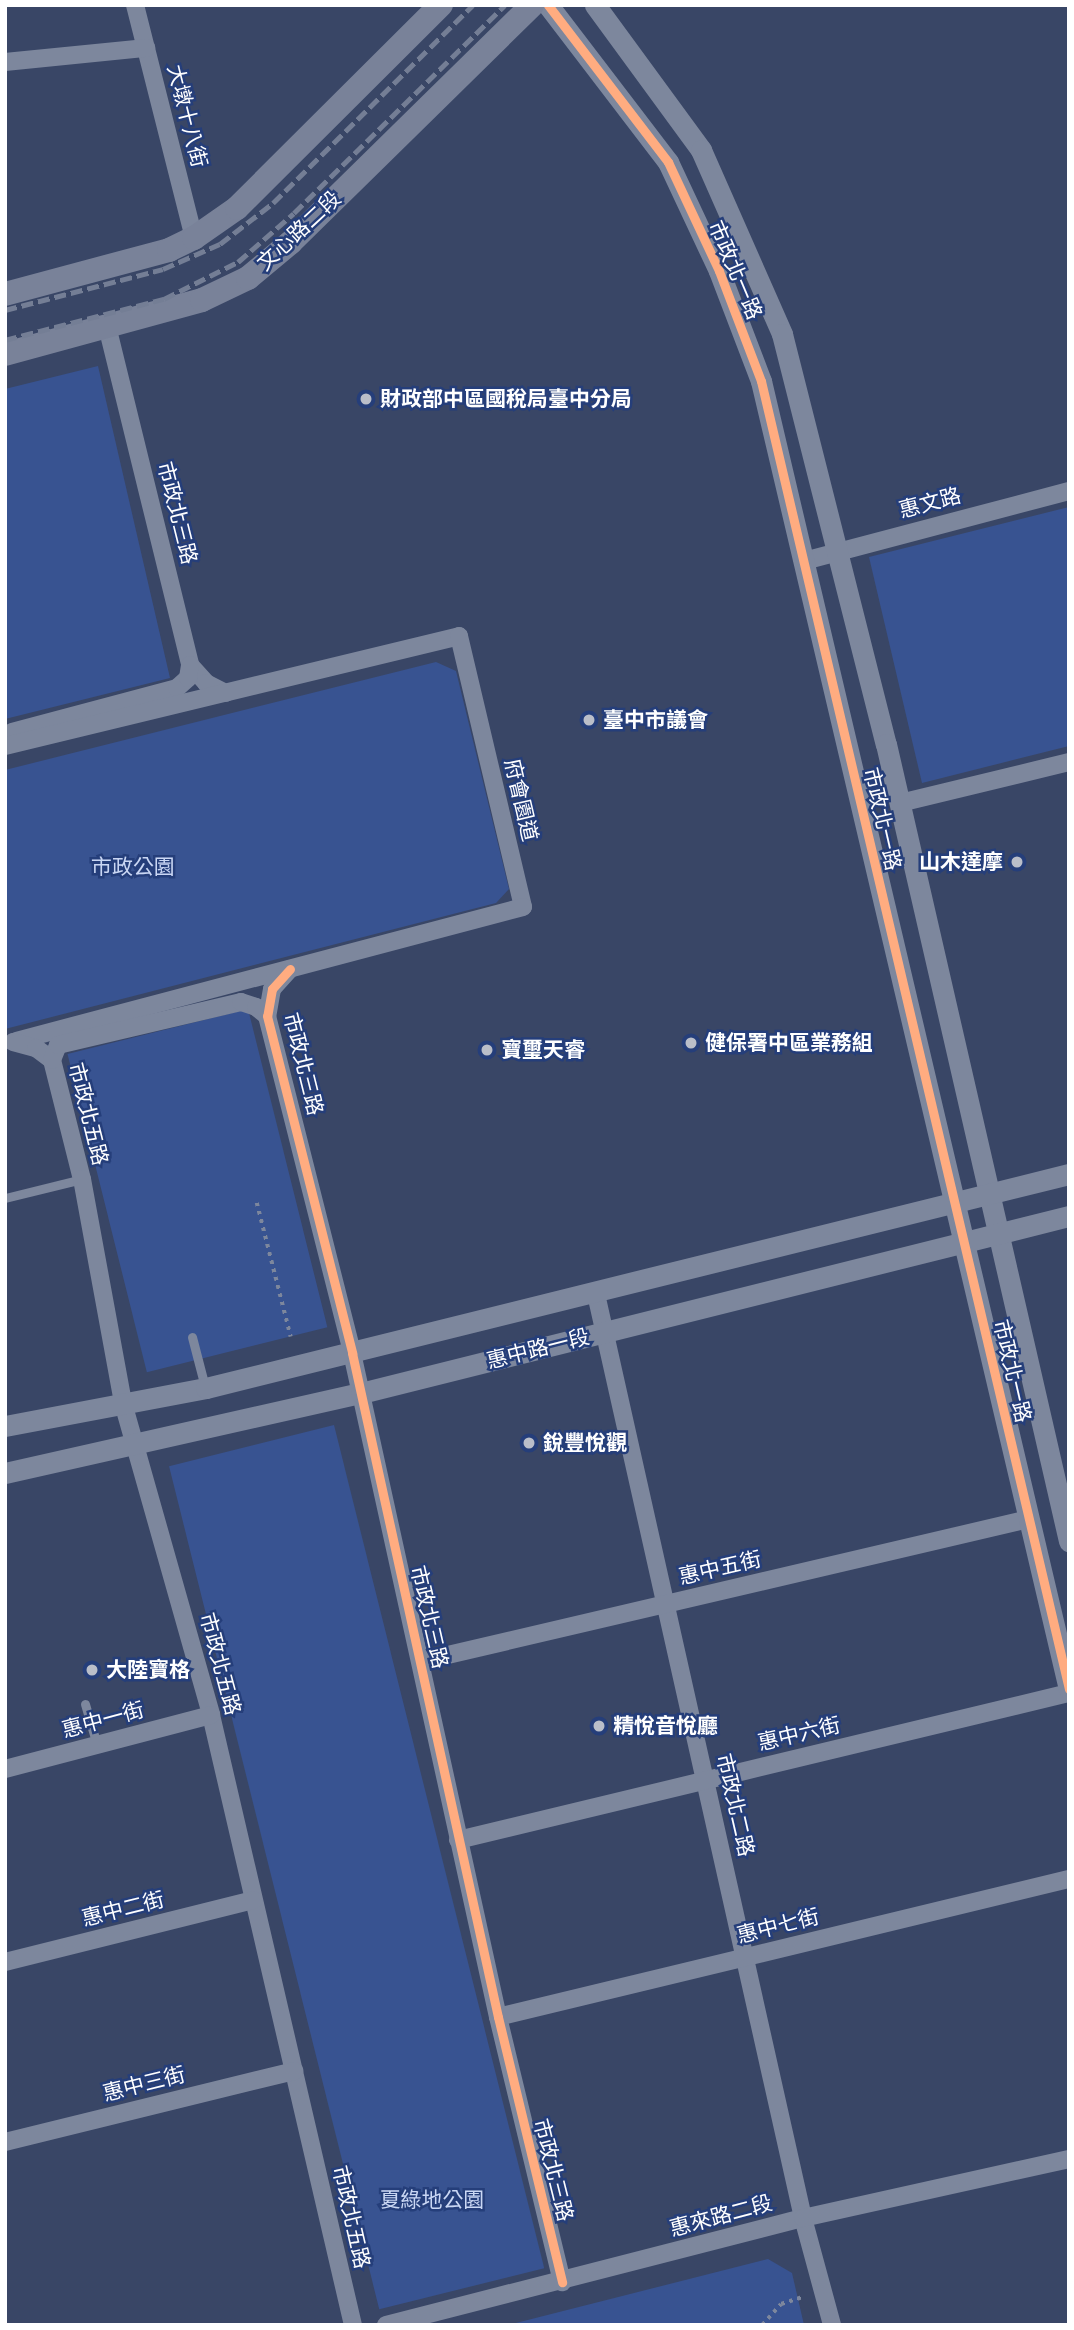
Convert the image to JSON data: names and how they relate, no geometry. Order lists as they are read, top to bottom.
{
  "streets": {
    "main road": ["文心路二段"],
    "street": [
      "大墩十八街",
      "市政北一路",
      "惠文路",
      "市政北三路",
      "府會園道",
      "市政北五路",
      "惠中路一段",
      "惠中五街",
      "惠中一街",
      "惠中六街",
      "市政北二路",
      "惠中二街",
      "惠中七街",
      "惠中三街",
      "惠來路二段"
    ]
  },
  "crossings": [
    ["文心路二段", "市政北三路"],
    ["市政北一路", "惠文路"],
    ["市政北一路", "惠中路一段"],
    ["市政北一路", "惠中五街"],
    ["市政北一路", "惠中六街"],
    ["市政北三路", "府會園道"],
    ["市政北三路", "惠中路一段"],
    ["市政北三路", "惠中五街"],
    ["市政北三路", "惠中六街"],
    ["市政北三路", "惠中七街"],
    ["市政北三路", "惠來路二段"],
    ["府會園道", "市政北五路"],
    ["市政北五路", "惠中路一段"],
    ["市政北五路", "惠中一街"],
    ["市政北五路", "惠中二街"],
    ["市政北五路", "惠中三街"],
    ["惠中路一段", "市政北二路"],
    ["惠中五街", "市政北二路"],
    ["惠中六街", "市政北二路"],
    ["市政北二路", "惠中七街"],
    ["市政北二路", "惠來路二段"]
  ],
  "parks": ["市政公園", "夏綠地公園"],
  "places": [
    "財政部中區國稅局臺中分局",
    "臺中市議會",
    "山木達摩",
    "健保署中區業務組",
    "寶璽天睿",
    "銳豐悅觀",
    "大陸寶格",
    "精悅音悅廳"
  ]
}
